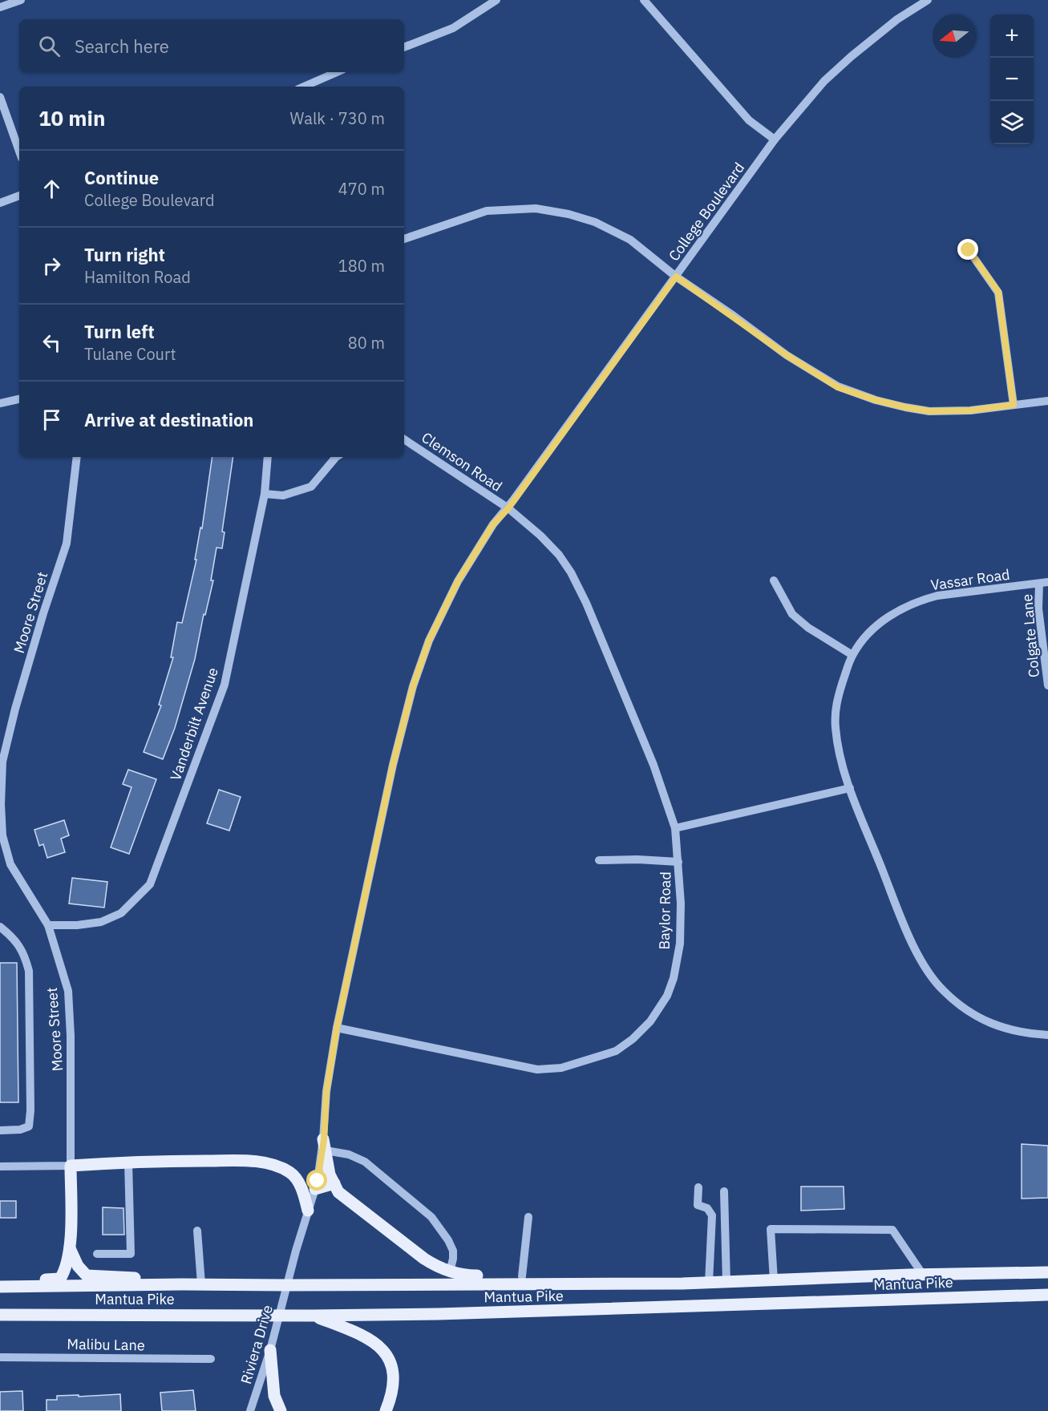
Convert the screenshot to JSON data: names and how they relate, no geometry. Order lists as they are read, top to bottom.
{
  "streets": {
    "main road": ["Mantua Pike"],
    "street": [
      "College Boulevard",
      "Clemson Road",
      "Vassar Road",
      "Moore Street",
      "Colgate Lane",
      "Vanderbilt Avenue",
      "Baylor Road",
      "Malibu Lane",
      "Riviera Drive"
    ]
  },
  "crossings": [
    ["College Boulevard", "Clemson Road"],
    ["College Boulevard", "Baylor Road"],
    ["College Boulevard", "Mantua Pike"],
    ["College Boulevard", "Riviera Drive"],
    ["Clemson Road", "Baylor Road"],
    ["Vassar Road", "Colgate Lane"],
    ["Moore Street", "Vanderbilt Avenue"],
    ["Mantua Pike", "Riviera Drive"]
  ],
  "north": "left",
  "page": {
    "map_buttons": ["+", "−"],
    "search": "Search here",
    "heading": ["10 min", "Walk · 730 m"],
    "list": [
      ["Continue", "College Boulevard", "470 m"],
      ["Turn right", "Hamilton Road", "180 m"],
      ["Turn left", "Tulane Court", "80 m"],
      "Arrive at destination"
    ]
  }
}
